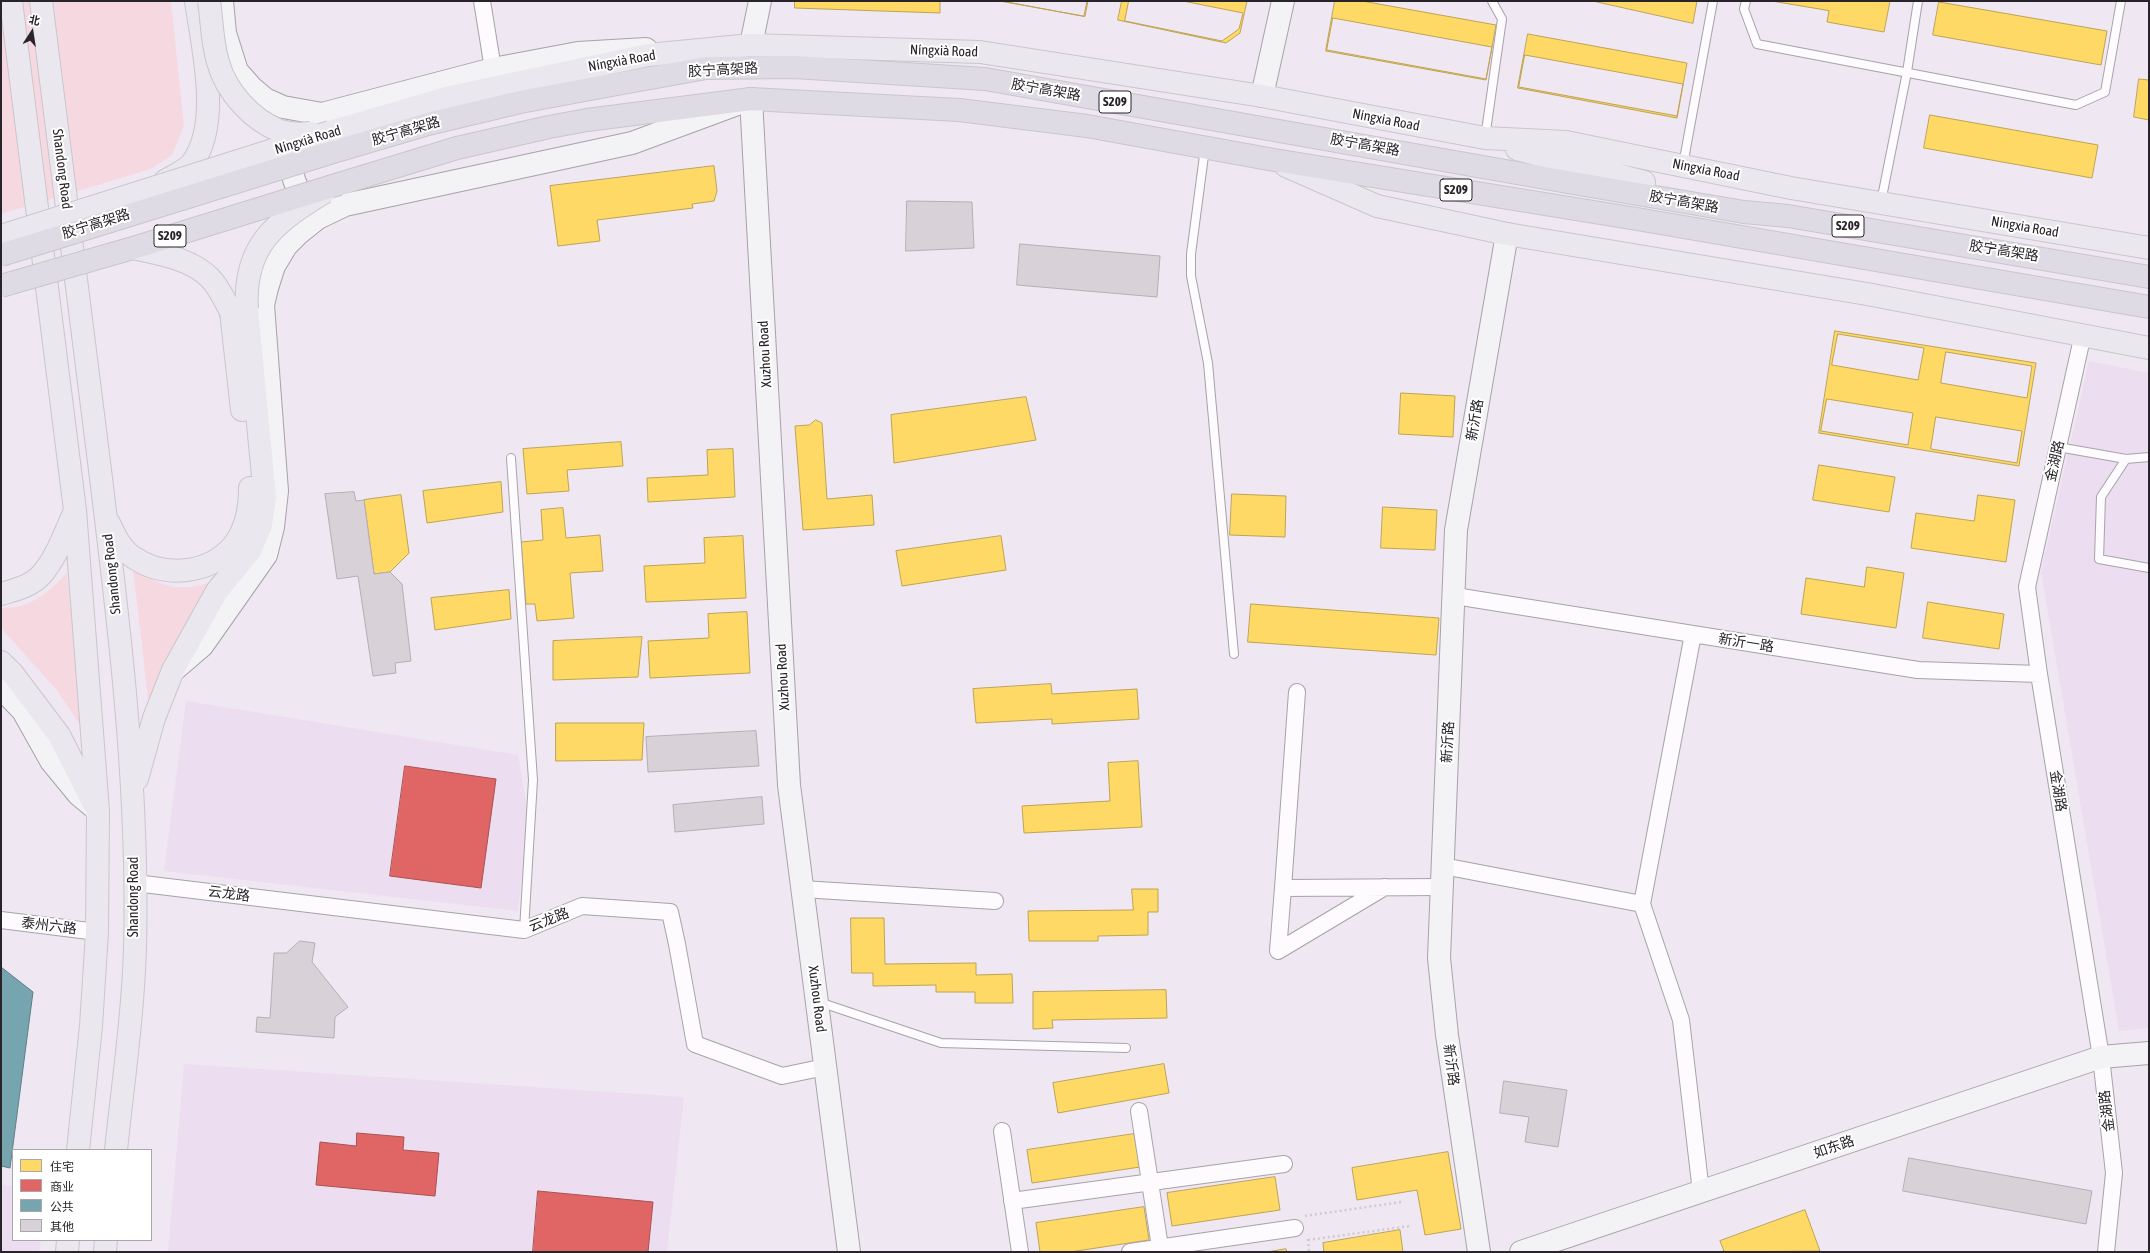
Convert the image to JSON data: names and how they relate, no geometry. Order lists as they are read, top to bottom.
{
  "streets": {
    "highway": ["胶宁高架路", "S209"],
    "main road": ["Níngxià Road", "Ningxia Road", "Shandong Road"],
    "street": [
      "Xuzhou Road",
      "新沂路",
      "金湖路",
      "新沂一路",
      "云龙路",
      "泰州六路",
      "如东路"
    ]
  },
  "crossings": [
    ["Níngxià Road", "胶宁高架路"],
    ["Níngxià Road", "Ningxia Road"],
    ["胶宁高架路", "Xuzhou Road"],
    ["Shandong Road", "云龙路"],
    ["Shandong Road", "泰州六路"],
    ["Xuzhou Road", "云龙路"],
    ["新沂路", "新沂一路"],
    ["金湖路", "新沂一路"],
    ["金湖路", "如东路"]
  ],
  "legend": [
    "住宅",
    "商业",
    "公共",
    "其他"
  ],
  "north": "top"
}
